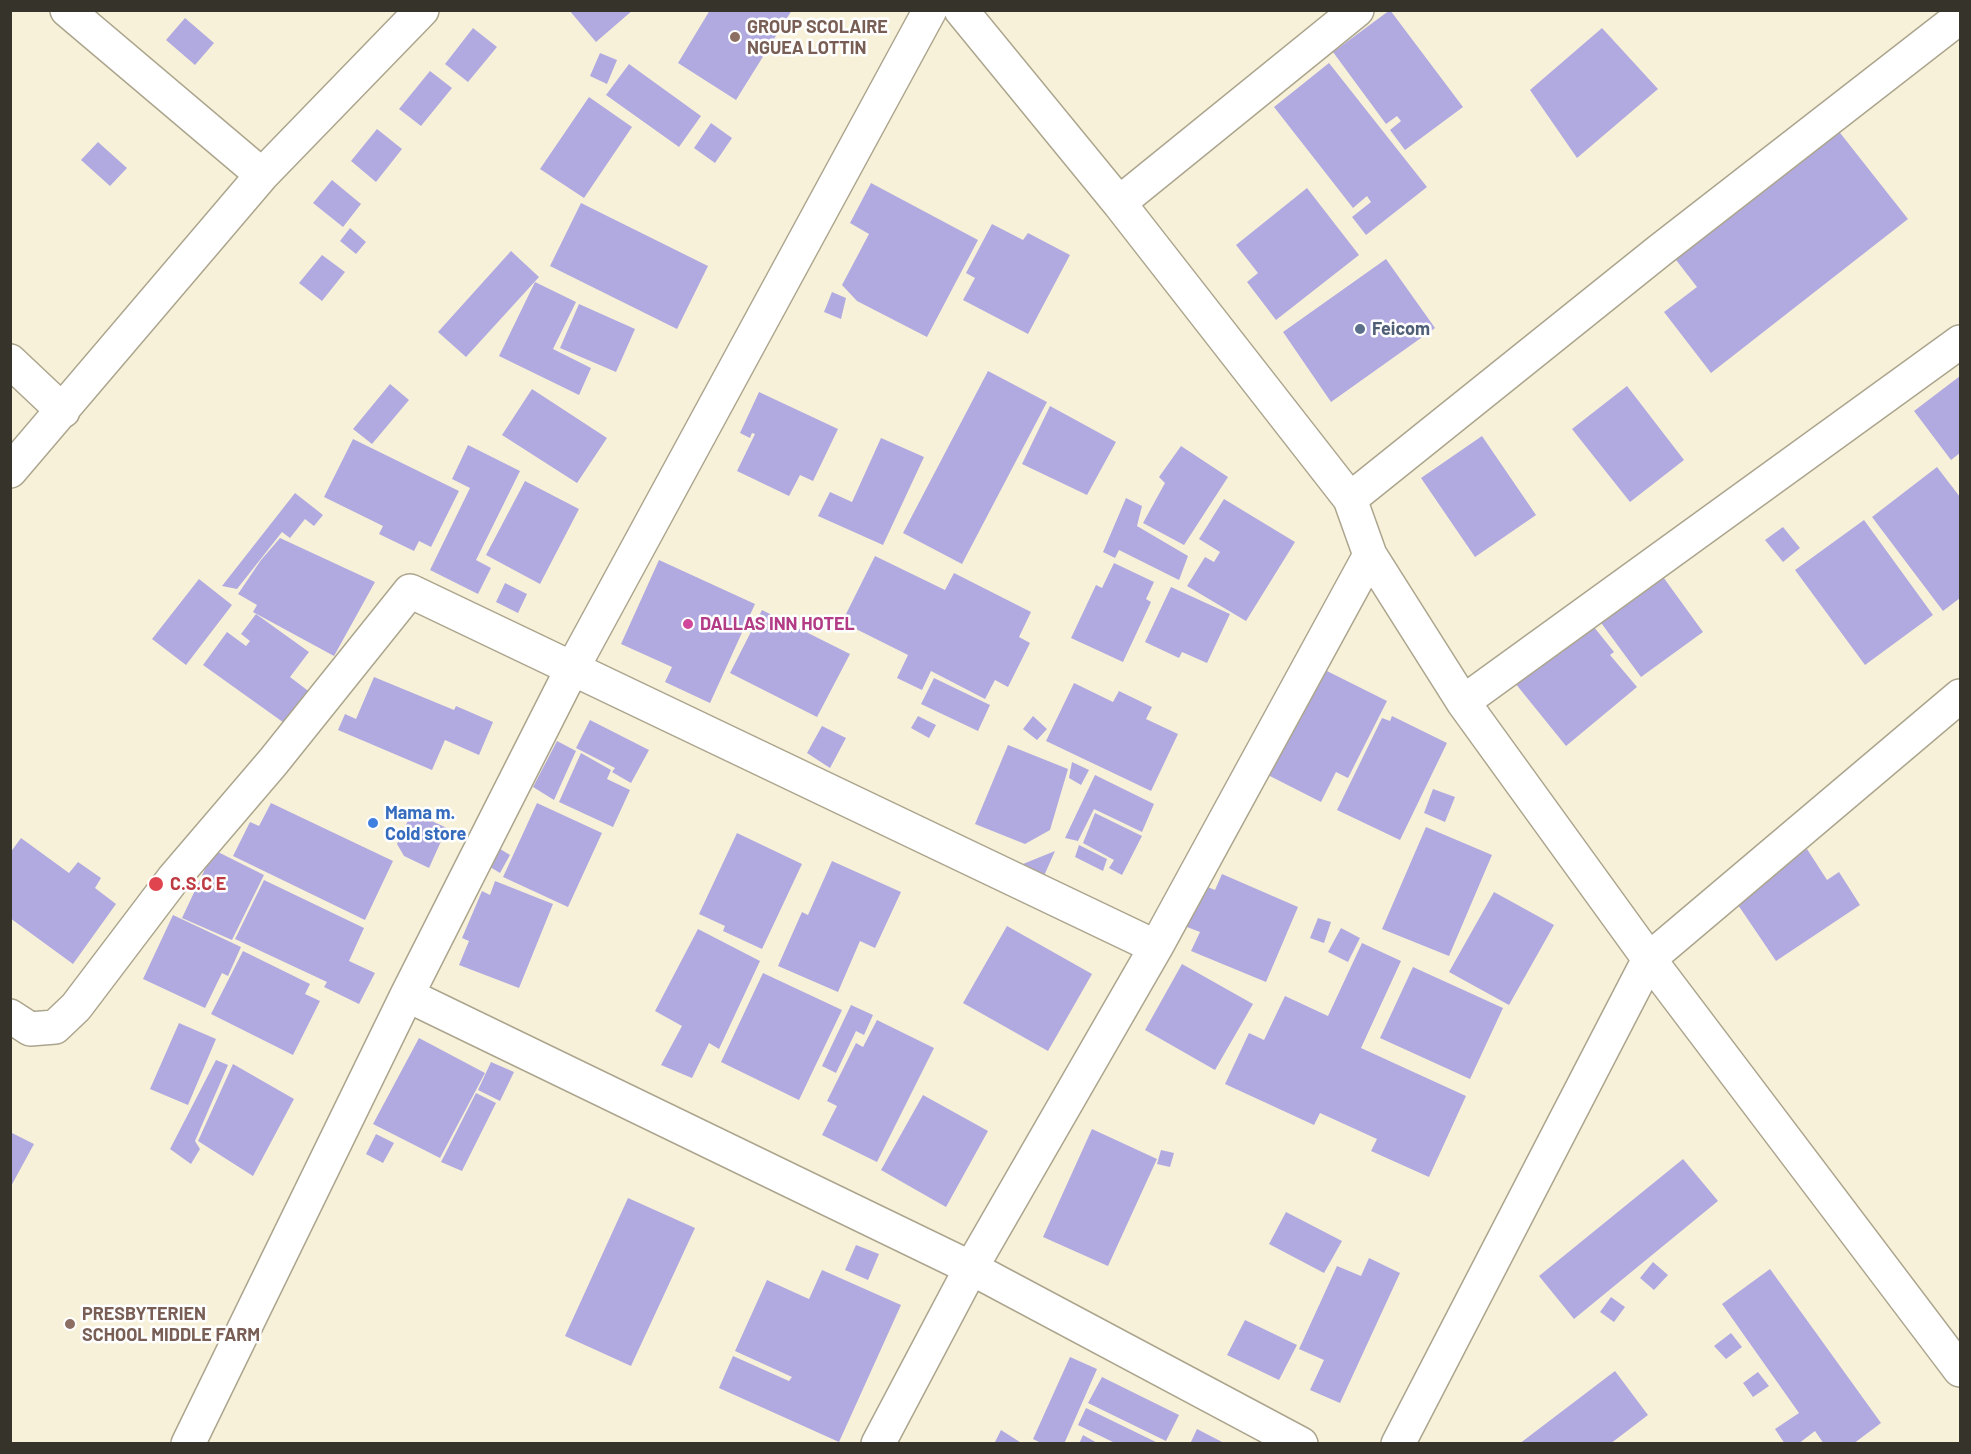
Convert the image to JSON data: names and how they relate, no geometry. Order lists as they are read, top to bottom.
{
  "places": [
    "GROUP SCOLAIRE NGUEA LOTTIN",
    "Feicom",
    "DALLAS INN HOTEL",
    "Mama m. Cold store",
    "C.S.C E",
    "PRESBYTERIEN SCHOOL MIDDLE FARM"
  ]
}
